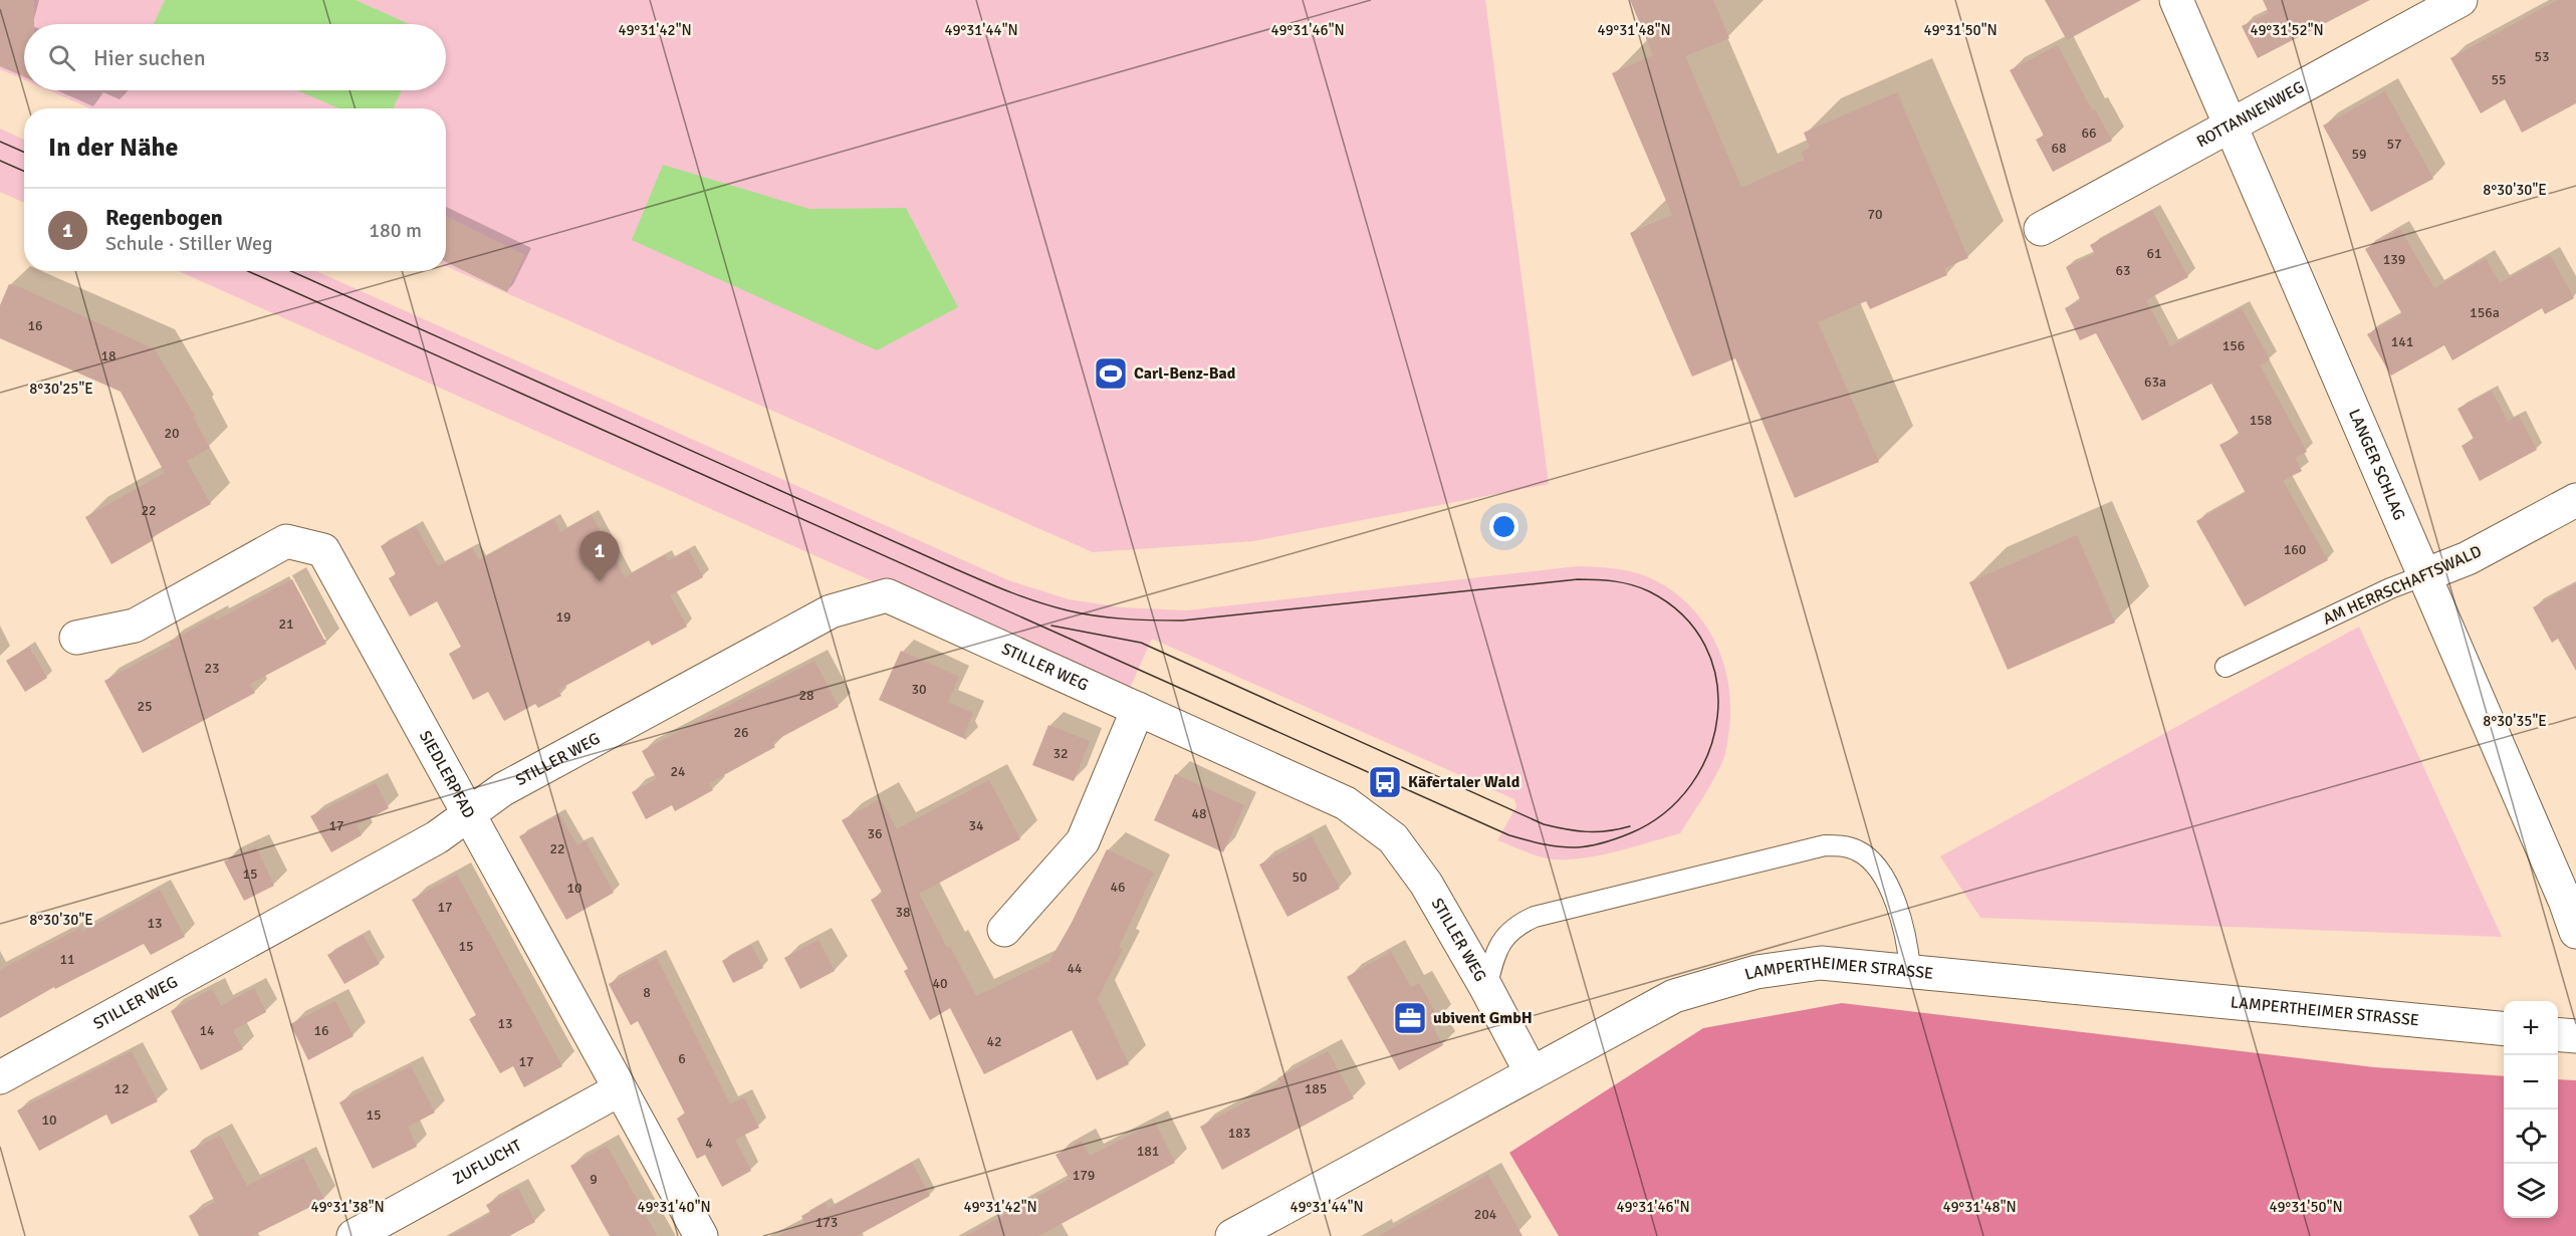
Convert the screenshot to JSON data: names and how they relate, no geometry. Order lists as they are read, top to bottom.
{
  "streets": {
    "street": [
      "ROTTANNENWEG",
      "LANGER SCHLAG",
      "AM HERRSCHAFTSWALD",
      "STILLER WEG",
      "SIEDLERPFAD",
      "LAMPERTHEIMER STRASSE",
      "ZUFLUCHT"
    ]
  },
  "crossings": [
    ["ROTTANNENWEG", "LANGER SCHLAG"],
    ["LANGER SCHLAG", "AM HERRSCHAFTSWALD"],
    ["STILLER WEG", "SIEDLERPFAD"],
    ["STILLER WEG", "LAMPERTHEIMER STRASSE"],
    ["SIEDLERPFAD", "ZUFLUCHT"]
  ],
  "places": {
    "sports": ["Carl-Benz-Bad"],
    "bus stop": ["Käfertaler Wald"],
    "office": ["ubivent GmbH"]
  },
  "house_numbers": [
    "53",
    "55",
    "66",
    "57",
    "68",
    "59",
    "70",
    "61",
    "139",
    "63",
    "156a",
    "16",
    "141",
    "156",
    "18",
    "63a",
    "158",
    "20",
    "22",
    "160",
    "19",
    "21",
    "23",
    "30",
    "28",
    "25",
    "26",
    "32",
    "24",
    "48",
    "17",
    "34",
    "36",
    "22",
    "15",
    "50",
    "46",
    "10",
    "17",
    "38",
    "13",
    "15",
    "11",
    "44",
    "40",
    "8",
    "13",
    "14",
    "16",
    "42",
    "6",
    "17",
    "12",
    "185",
    "15",
    "10",
    "183",
    "4",
    "181",
    "179",
    "9",
    "204",
    "173"
  ],
  "page": {
    "search": "Hier suchen",
    "heading": "In der Nähe",
    "list": [
      {
        "mark": "1",
        "name": "Regenbogen",
        "note": "Schule · Stiller Weg",
        "value": "180 m"
      }
    ],
    "pins": "1",
    "map_buttons": ["+", "−"]
  },
  "coordinates": [
    "49°31'42\"N",
    "49°31'44\"N",
    "49°31'46\"N",
    "49°31'48\"N",
    "49°31'50\"N",
    "49°31'52\"N",
    "8°30'30\"E",
    "8°30'25\"E",
    "8°30'35\"E",
    "49°31'38\"N",
    "49°31'40\"N"
  ]
}
